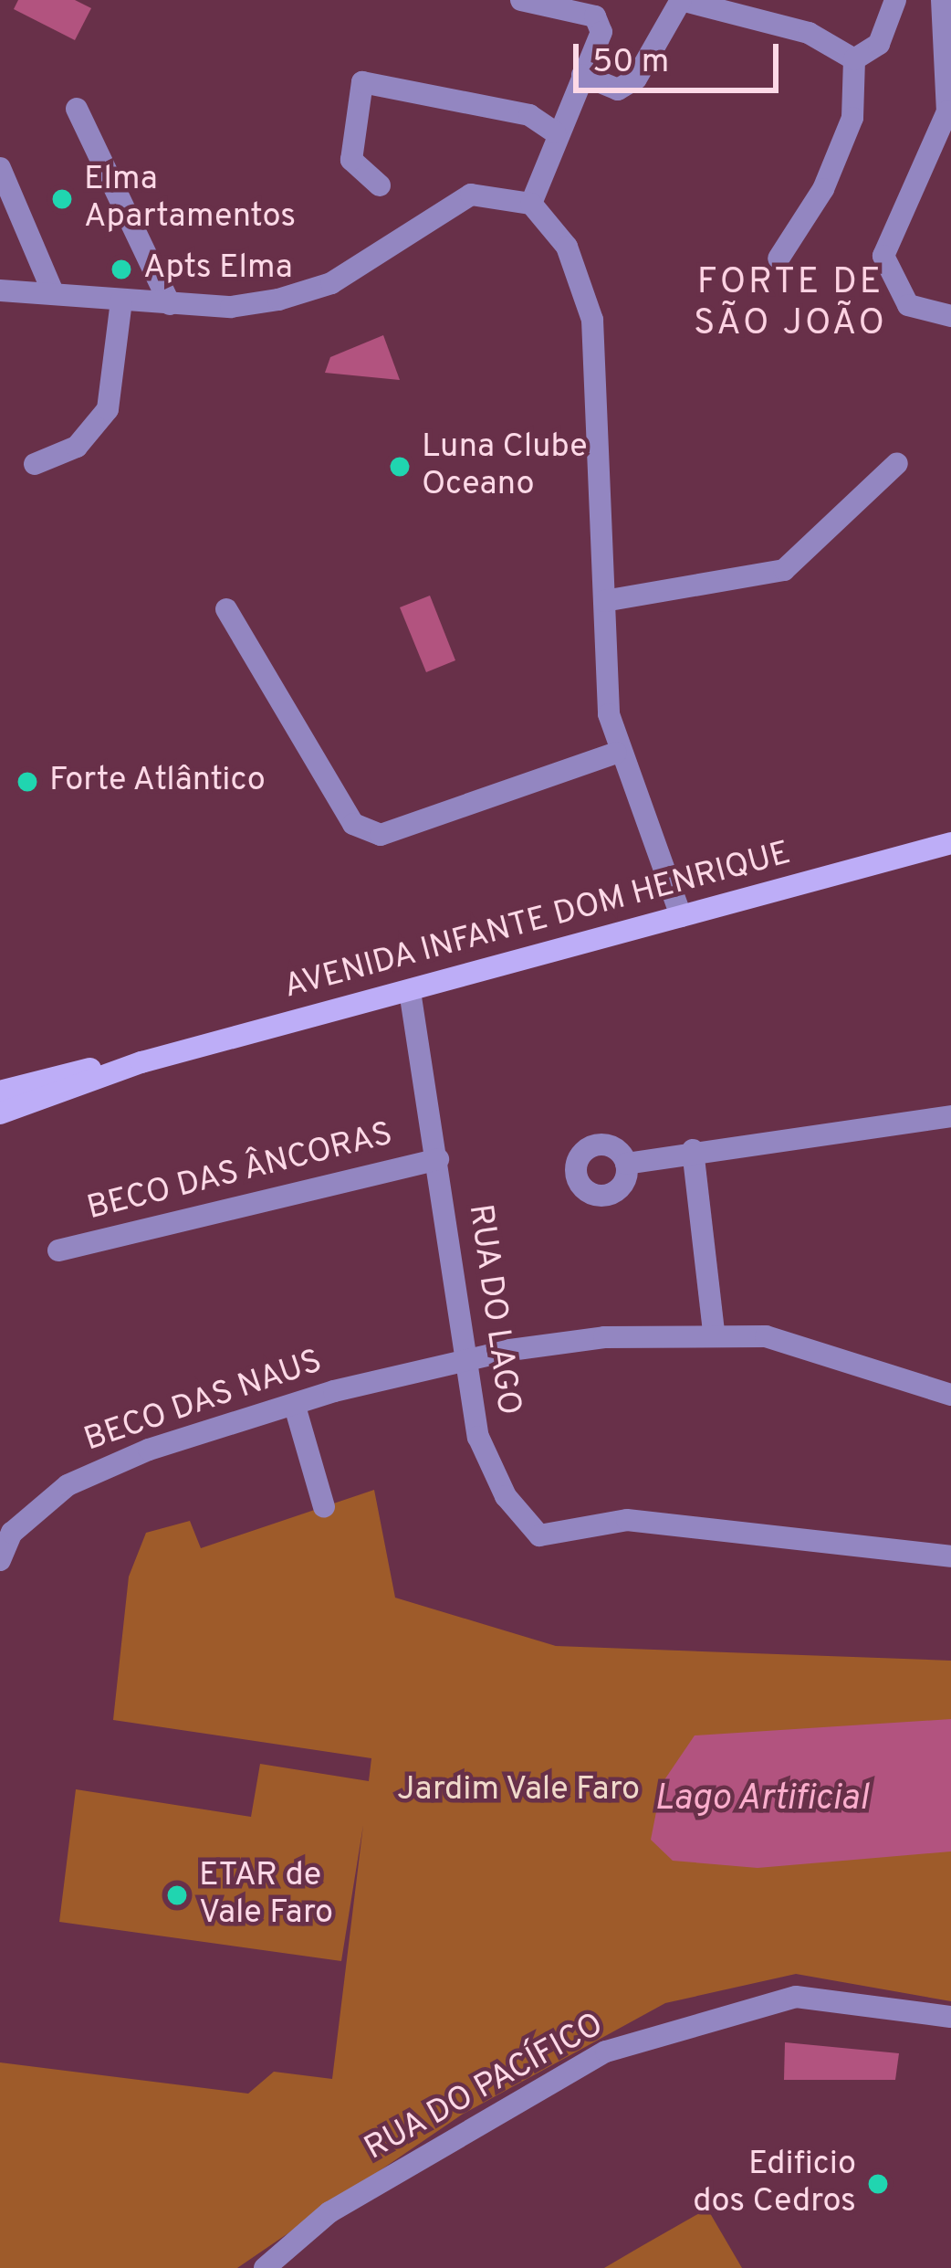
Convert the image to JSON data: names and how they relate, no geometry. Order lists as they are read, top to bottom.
{
  "streets": {
    "street": [
      "AVENIDA INFANTE DOM HENRIQUE",
      "BECO DAS ÂNCORAS",
      "RUA DO LAGO",
      "BECO DAS NAUS",
      "RUA DO PACÍFICO"
    ]
  },
  "crossings": [
    ["AVENIDA INFANTE DOM HENRIQUE", "RUA DO LAGO"],
    ["BECO DAS ÂNCORAS", "RUA DO LAGO"],
    ["RUA DO LAGO", "BECO DAS NAUS"]
  ],
  "districts": ["FORTE DE SÃO JOÃO"],
  "water": ["Lago Artificial"],
  "parks": ["Jardim Vale Faro"],
  "places": [
    "Elma Apartamentos",
    "Apts Elma",
    "Luna Clube Oceano",
    "Forte Atlântico",
    "ETAR de Vale Faro",
    "Edificio dos Cedros"
  ],
  "scale_bar": "50 m"
}
